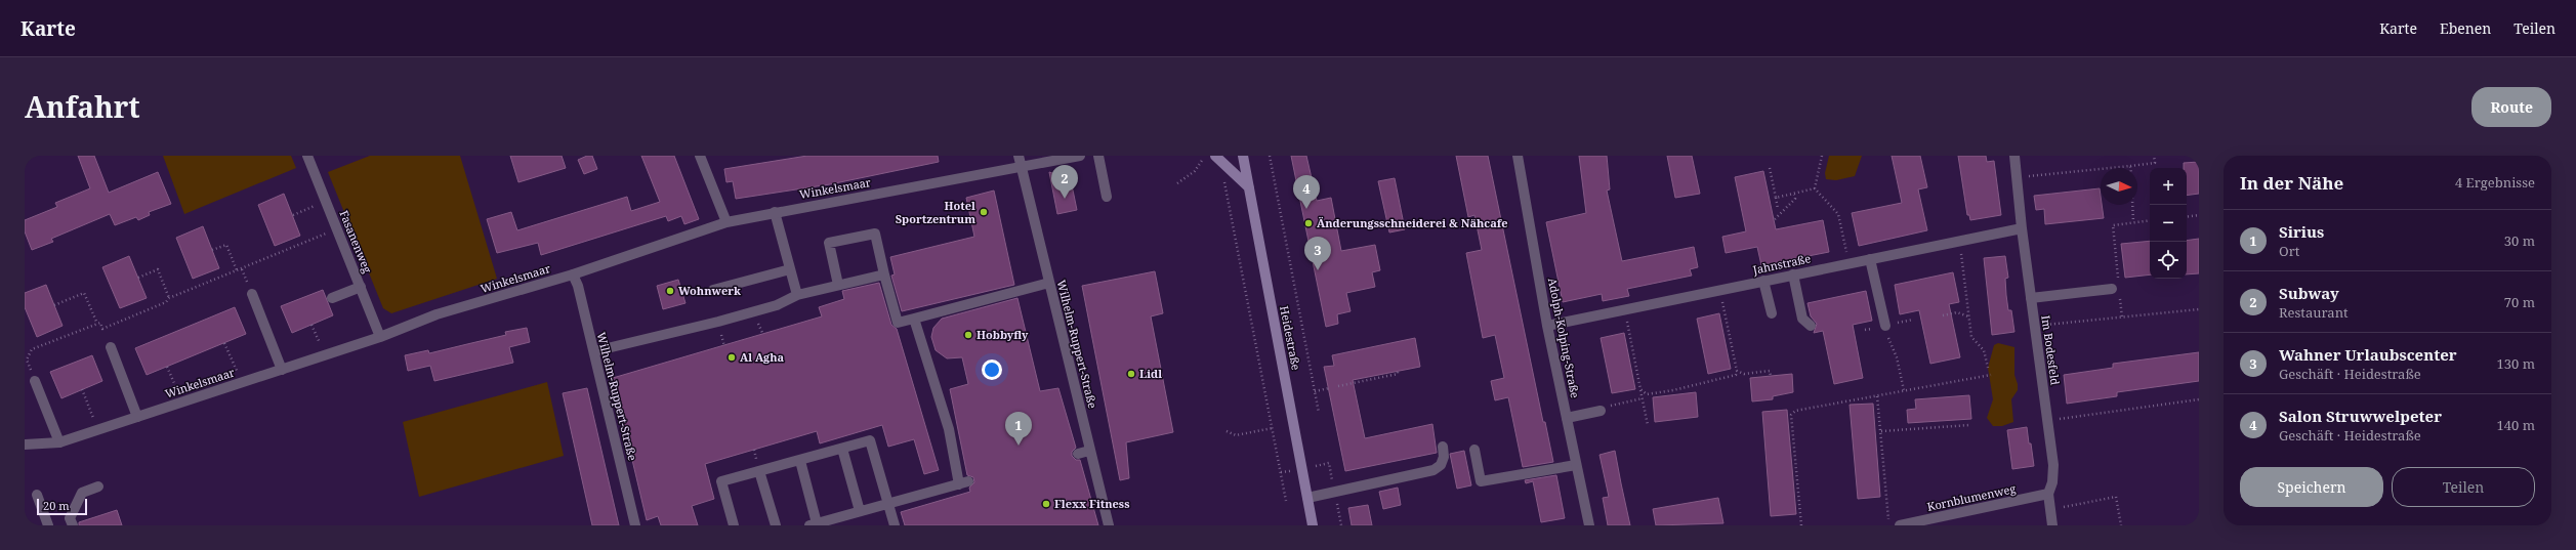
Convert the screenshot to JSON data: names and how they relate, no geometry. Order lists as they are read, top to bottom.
{
  "streets": {
    "main road": ["Heidestraße"],
    "street": [
      "Winkelsmaar",
      "Fasanenweg",
      "Jahnstraße",
      "Adolph-Kolping-Straße",
      "Wilhelm-Ruppert-Straße",
      "Im Bodesfeld",
      "Kornblumenweg"
    ]
  },
  "crossings": [
    ["Winkelsmaar", "Fasanenweg"],
    ["Winkelsmaar", "Wilhelm-Ruppert-Straße"],
    ["Jahnstraße", "Adolph-Kolping-Straße"],
    ["Jahnstraße", "Im Bodesfeld"],
    ["Im Bodesfeld", "Kornblumenweg"]
  ],
  "places": [
    "Hotel Sportzentrum",
    "Änderungsschneiderei & Nähcafe",
    "Wohnwerk",
    "Hobbyfly",
    "Al Agha",
    "Lidl",
    "Flexx Fitness"
  ],
  "scale_bar": "20 m",
  "north": "right",
  "page": {
    "header": "Karte",
    "nav": ["Karte", "Ebenen", "Teilen"],
    "title": "Anfahrt",
    "buttons": [
      "Route",
      ["Speichern", "Teilen"]
    ],
    "heading": ["In der Nähe", "4 Ergebnisse"],
    "pins": [
      "2",
      "4",
      "3",
      "1"
    ],
    "map_buttons": ["+", "−"],
    "list": [
      {
        "mark": "1",
        "name": "Sirius",
        "note": "Ort",
        "value": "30 m"
      },
      {
        "mark": "2",
        "name": "Subway",
        "note": "Restaurant",
        "value": "70 m"
      },
      {
        "mark": "3",
        "name": "Wahner Urlaubscenter",
        "note": "Geschäft · Heidestraße",
        "value": "130 m"
      },
      {
        "mark": "4",
        "name": "Salon Struwwelpeter",
        "note": "Geschäft · Heidestraße",
        "value": "140 m"
      }
    ],
    "scale": "20 m"
  }
}
